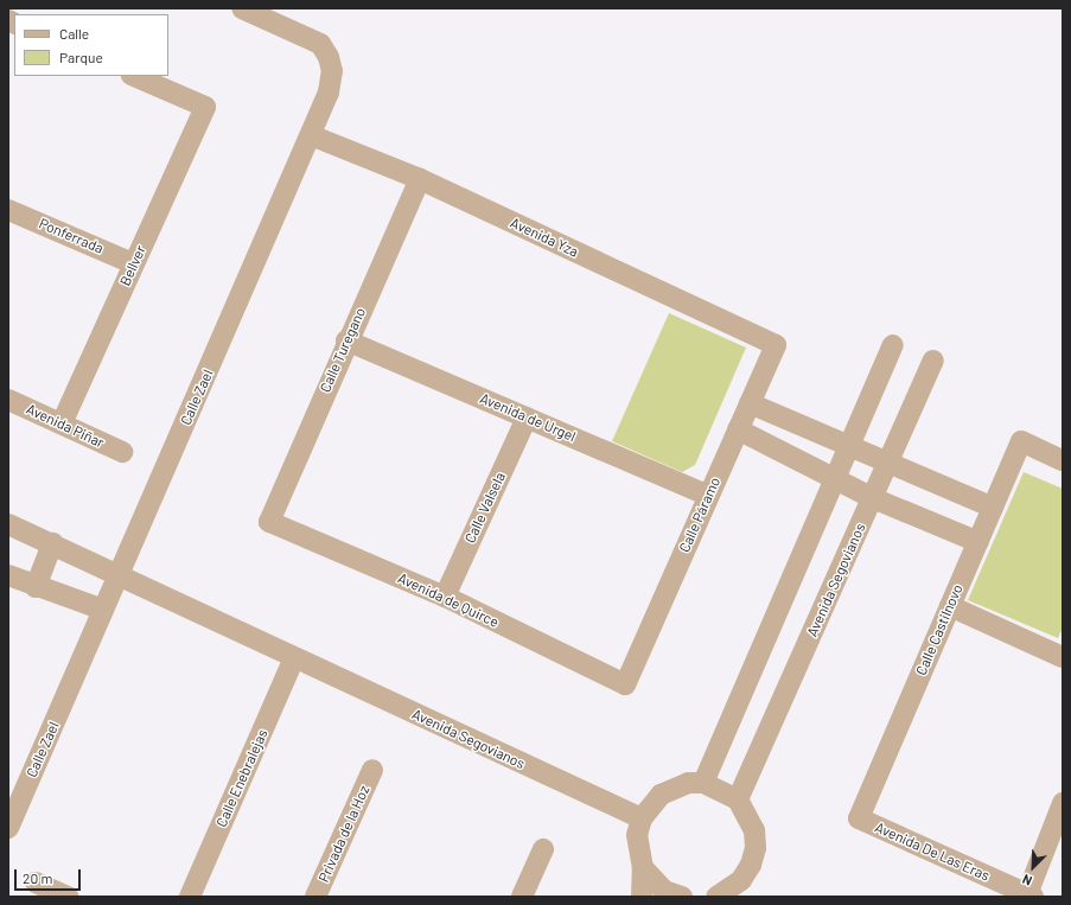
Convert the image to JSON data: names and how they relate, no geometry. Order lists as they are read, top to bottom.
{
  "streets": {
    "street": [
      "Ponferrada",
      "Avenida Yza",
      "Bellver",
      "Calle Turegano",
      "Calle Zael",
      "Avenida de Urgel",
      "Avenida Piñar",
      "Calle Valsela",
      "Calle Páramo",
      "Avenida Segovianos",
      "Avenida de Quirce",
      "Calle Castilnovo",
      "Calle Enebralejas",
      "Privada de la Hoz",
      "Avenida De Las Eras"
    ]
  },
  "crossings": [
    ["Ponferrada", "Bellver"],
    ["Avenida Yza", "Calle Turegano"],
    ["Avenida Yza", "Calle Zael"],
    ["Avenida Yza", "Calle Páramo"],
    ["Bellver", "Avenida Piñar"],
    ["Calle Turegano", "Avenida de Urgel"],
    ["Calle Turegano", "Avenida de Quirce"],
    ["Calle Zael", "Avenida Segovianos"],
    ["Avenida de Urgel", "Calle Valsela"],
    ["Avenida de Urgel", "Calle Páramo"],
    ["Calle Valsela", "Avenida de Quirce"],
    ["Calle Páramo", "Avenida de Quirce"],
    ["Avenida Segovianos", "Calle Enebralejas"],
    ["Calle Castilnovo", "Avenida De Las Eras"]
  ],
  "legend": ["Calle", "Parque"],
  "scale_bar": "20 m",
  "north": "bottom left"
}
